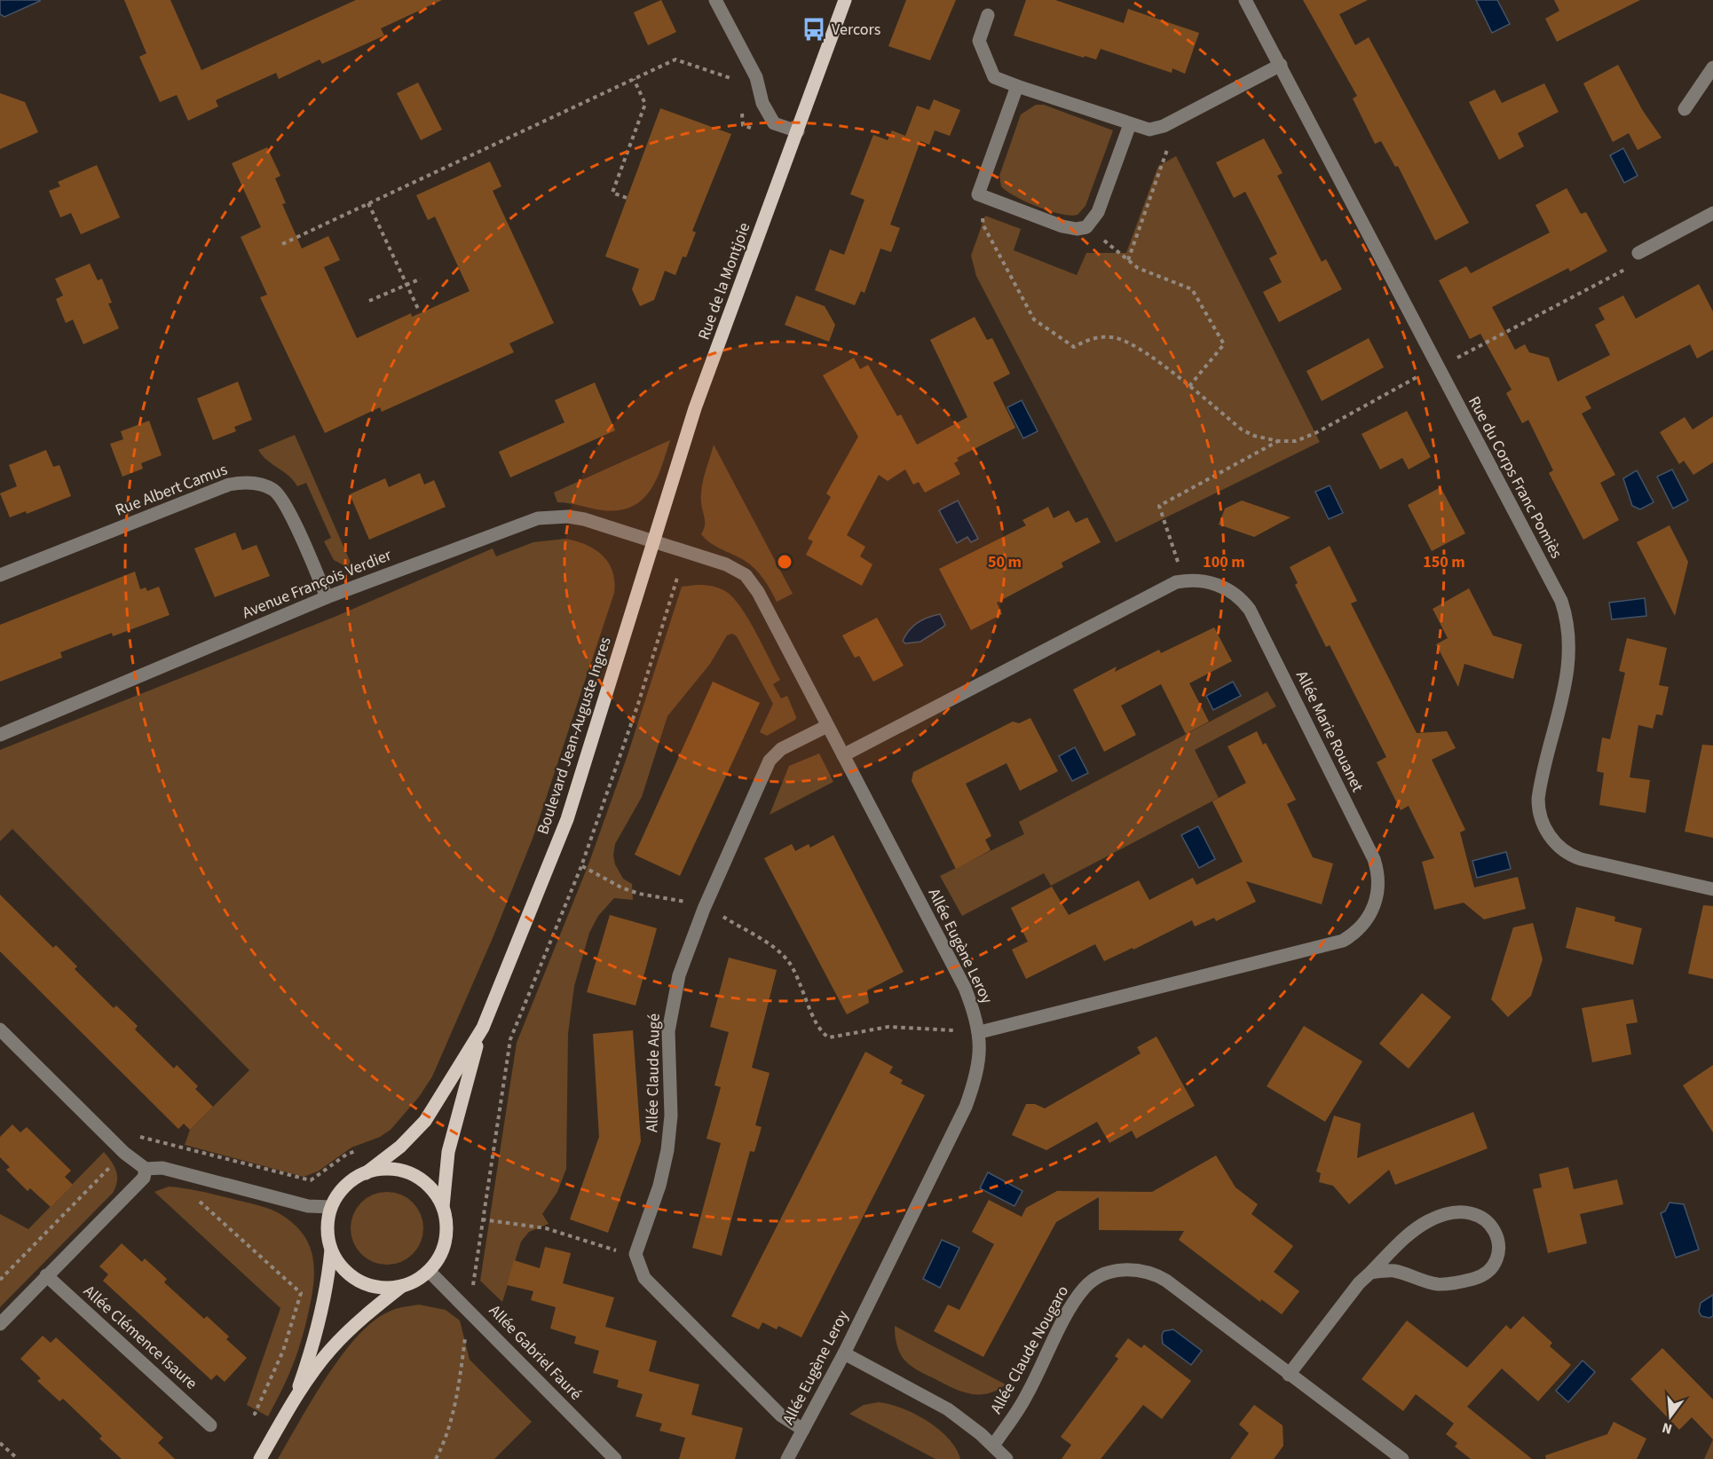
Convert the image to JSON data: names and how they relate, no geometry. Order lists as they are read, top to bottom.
{
  "streets": {
    "main road": ["Rue de la Montjoie", "Boulevard Jean-Auguste Ingres"],
    "street": [
      "Rue du Corps Franc Pomiès",
      "Rue Albert Camus",
      "Avenue François Verdier",
      "Allée Marie Rouanet",
      "Allée Eugène Leroy",
      "Allée Claude Augé",
      "Allée Clémence Isaure",
      "Allée Claude Nougaro",
      "Allée Gabriel Fauré"
    ]
  },
  "crossings": [
    ["Rue de la Montjoie", "Boulevard Jean-Auguste Ingres"],
    ["Rue Albert Camus", "Avenue François Verdier"],
    ["Avenue François Verdier", "Boulevard Jean-Auguste Ingres"],
    ["Avenue François Verdier", "Allée Eugène Leroy"],
    ["Allée Marie Rouanet", "Allée Eugène Leroy"],
    ["Boulevard Jean-Auguste Ingres", "Allée Eugène Leroy"],
    ["Boulevard Jean-Auguste Ingres", "Allée Gabriel Fauré"],
    ["Allée Eugène Leroy", "Allée Claude Augé"]
  ],
  "places": {
    "bus stop": ["Vercors"]
  },
  "north": "bottom",
  "rings": ["50 m", "100 m", "150 m"]
}
